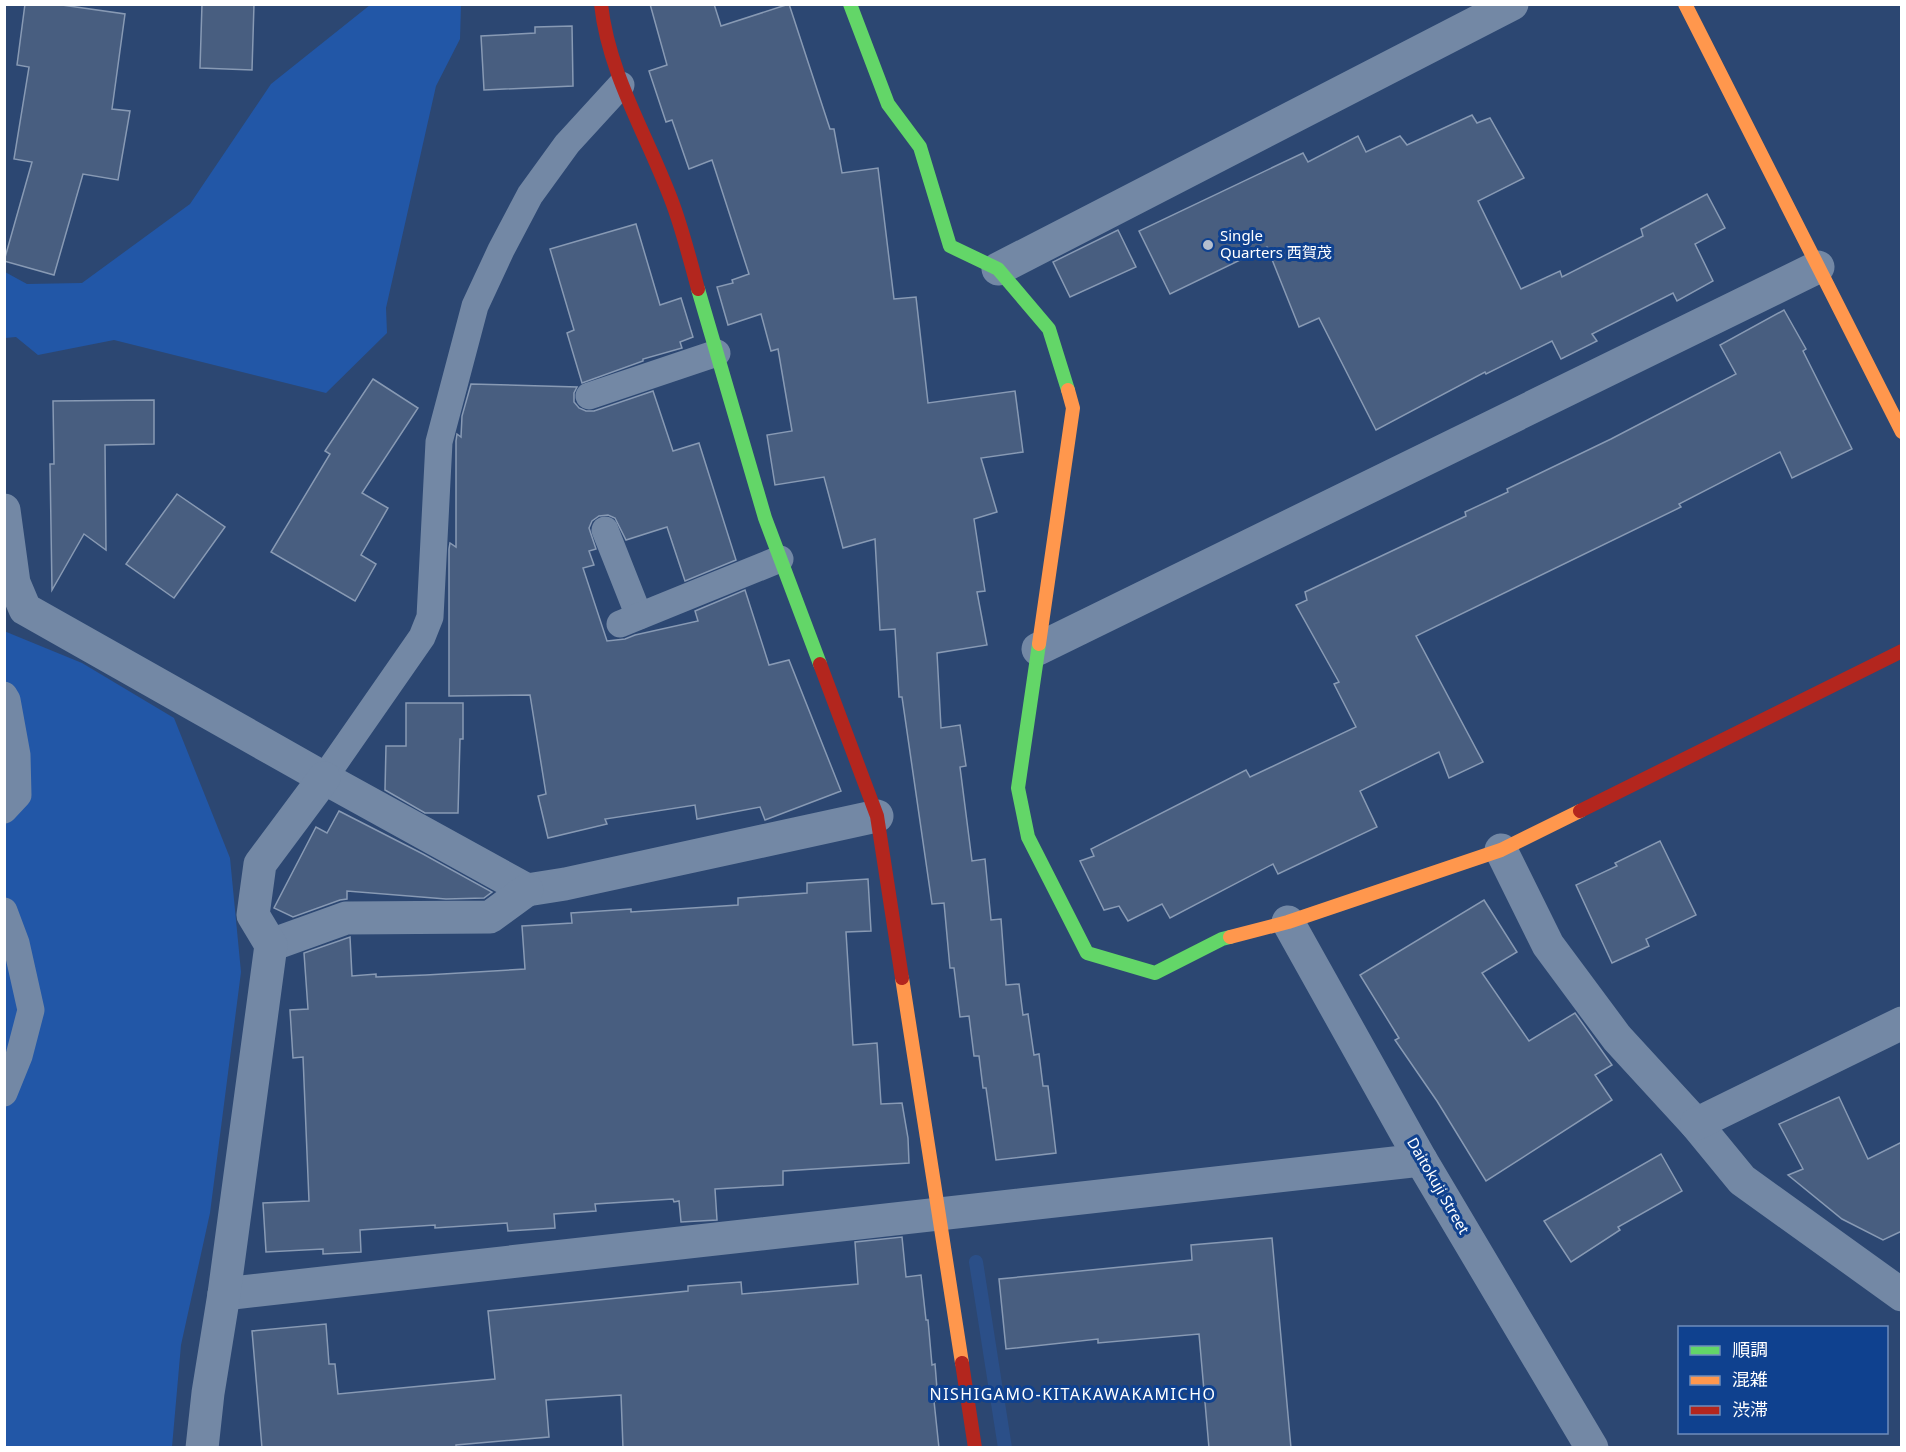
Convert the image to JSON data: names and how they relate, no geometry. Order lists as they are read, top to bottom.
{
  "streets": {
    "street": ["Daitokuji Street"]
  },
  "districts": ["NISHIGAMO-KITAKAWAKAMICHO"],
  "places": ["Single Quarters 西賀茂"],
  "legend": ["順調", "混雑", "渋滞"]
}
